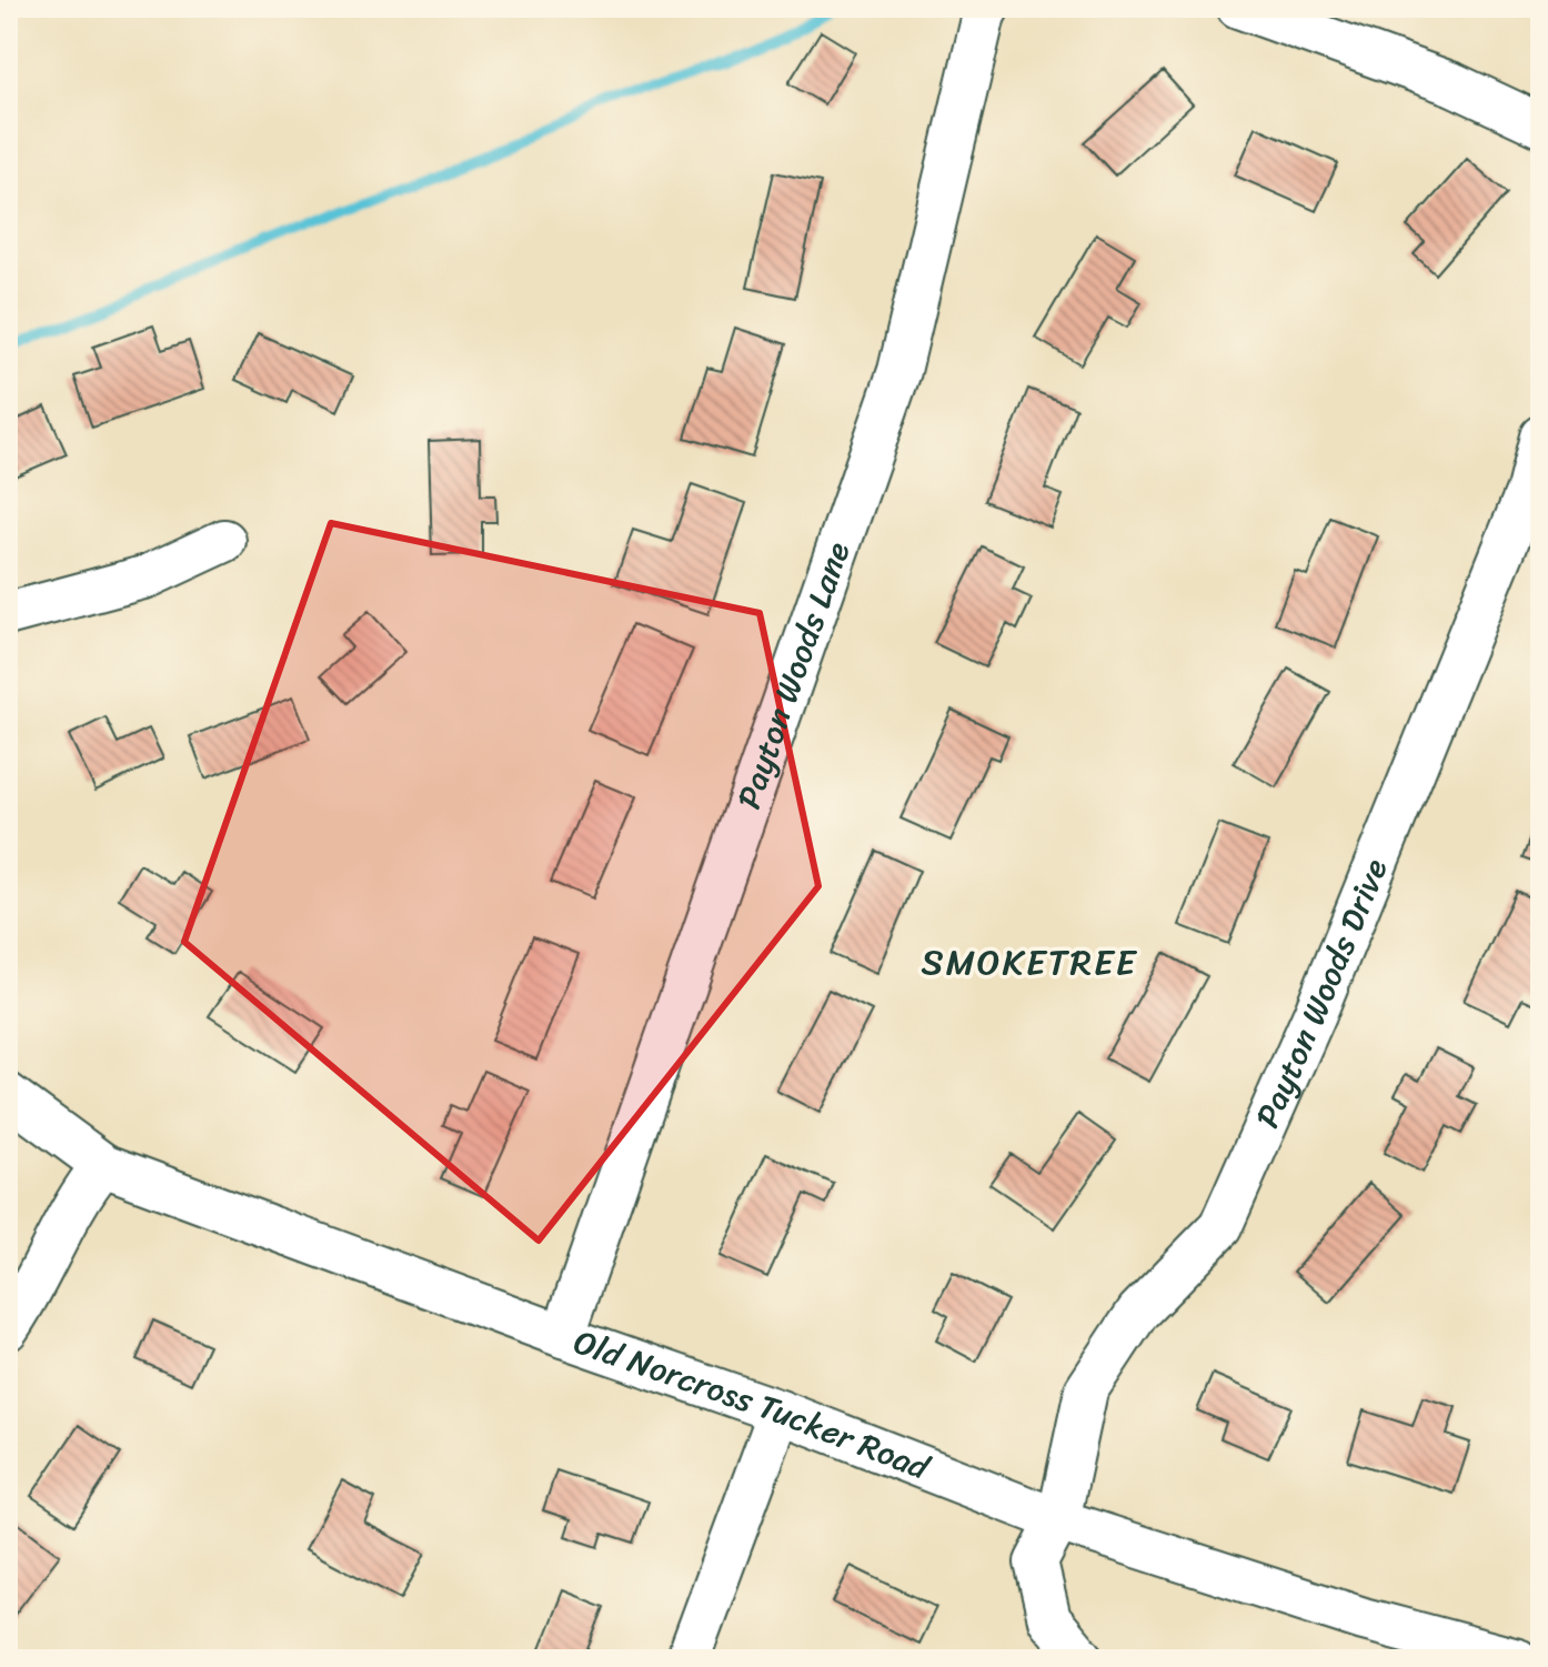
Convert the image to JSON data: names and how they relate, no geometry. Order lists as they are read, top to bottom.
{
  "streets": {
    "street": ["Payton Woods Lane", "Payton Woods Drive", "Old Norcross Tucker Road"]
  },
  "crossings": [
    ["Payton Woods Lane", "Old Norcross Tucker Road"],
    ["Payton Woods Drive", "Old Norcross Tucker Road"]
  ],
  "districts": ["SMOKETREE"]
}
